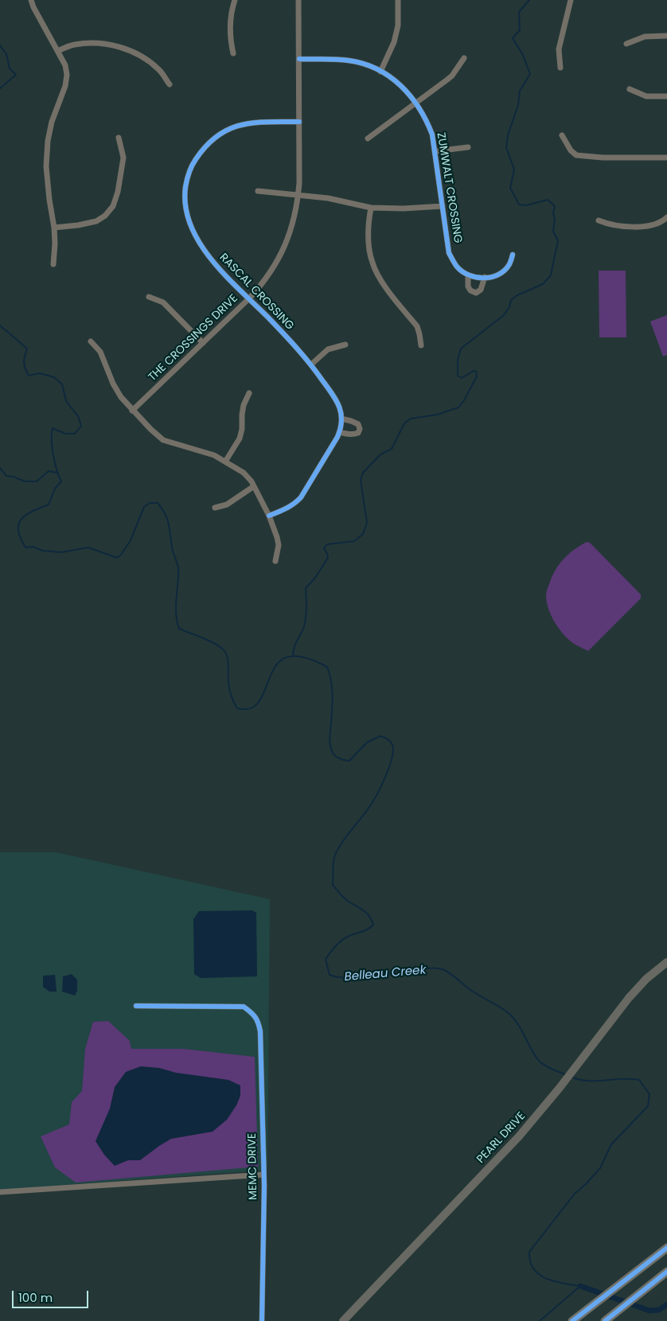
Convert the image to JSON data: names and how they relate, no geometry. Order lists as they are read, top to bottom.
{
  "streets": {
    "main road": ["PEARL DRIVE"],
    "street": [
      "ZUMWALT CROSSING",
      "RASCAL CROSSING",
      "THE CROSSINGS DRIVE",
      "MEMC DRIVE"
    ]
  },
  "crossings": [
    ["ZUMWALT CROSSING", "THE CROSSINGS DRIVE"],
    ["RASCAL CROSSING", "THE CROSSINGS DRIVE"]
  ],
  "water": ["Belleau Creek"],
  "scale_bar": "100 m"
}
